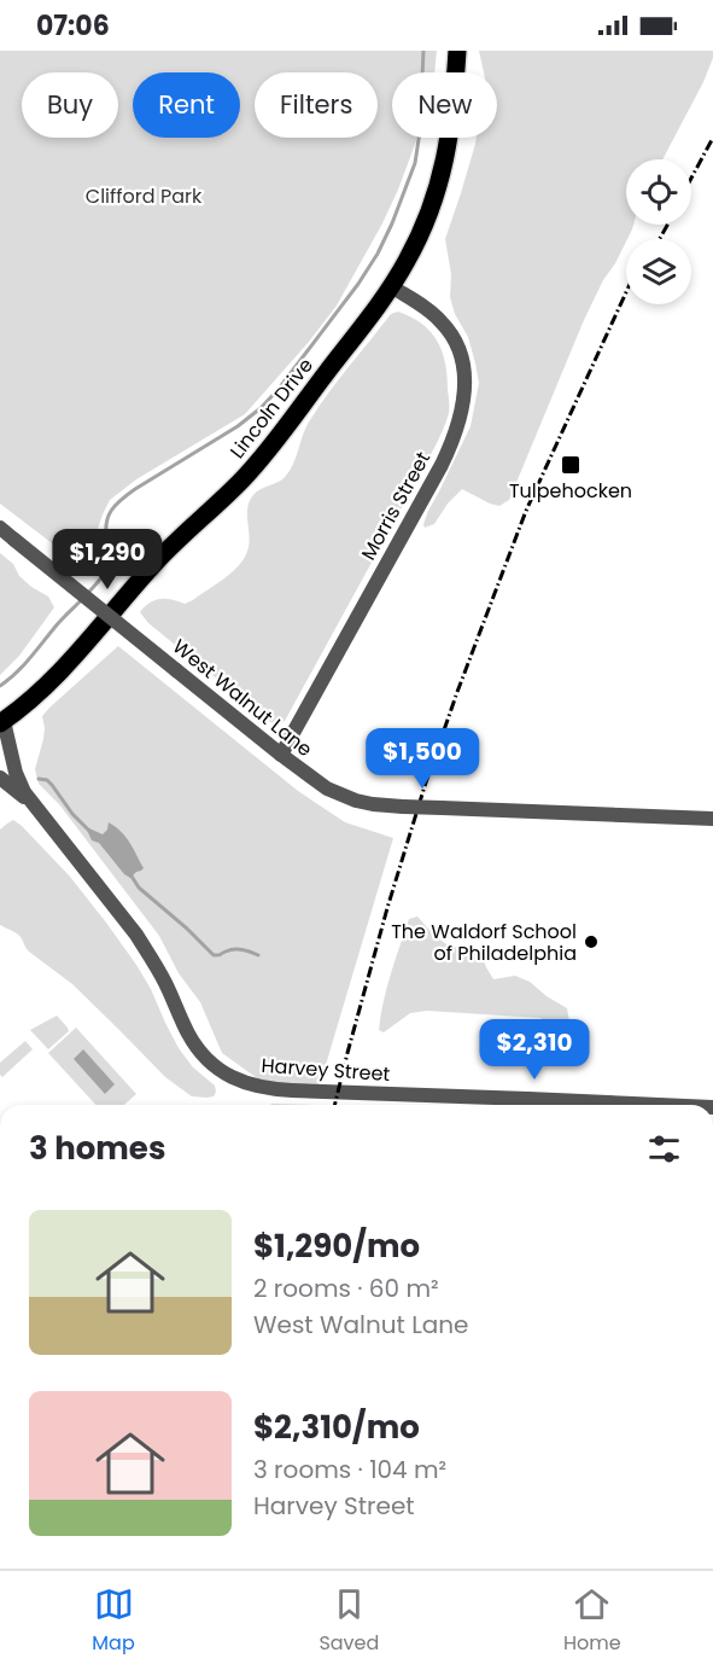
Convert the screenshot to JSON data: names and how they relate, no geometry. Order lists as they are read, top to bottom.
{
  "streets": {
    "main road": ["Lincoln Drive"],
    "street": ["Morris Street", "West Walnut Lane", "Harvey Street"]
  },
  "crossings": [
    ["Lincoln Drive", "Morris Street"],
    ["Lincoln Drive", "Harvey Street"],
    ["Morris Street", "West Walnut Lane"]
  ],
  "parks": ["Clifford Park"],
  "places": {
    "transit": ["Tulpehocken"],
    "other": ["The Waldorf School of Philadelphia"]
  },
  "page": {
    "status": "07:06",
    "chip": [
      "Buy",
      "Rent",
      "Filters",
      "New"
    ],
    "price": ["$1,290", "$1,500", "$2,310"],
    "heading": "3 homes",
    "list": [
      {
        "name": "$1,290/mo",
        "note": "2 rooms · 60 m² · West Walnut Lane"
      },
      {
        "name": "$2,310/mo",
        "note": "3 rooms · 104 m² · Harvey Street"
      }
    ],
    "tabs": ["Map", "Saved", "Home"]
  }
}
